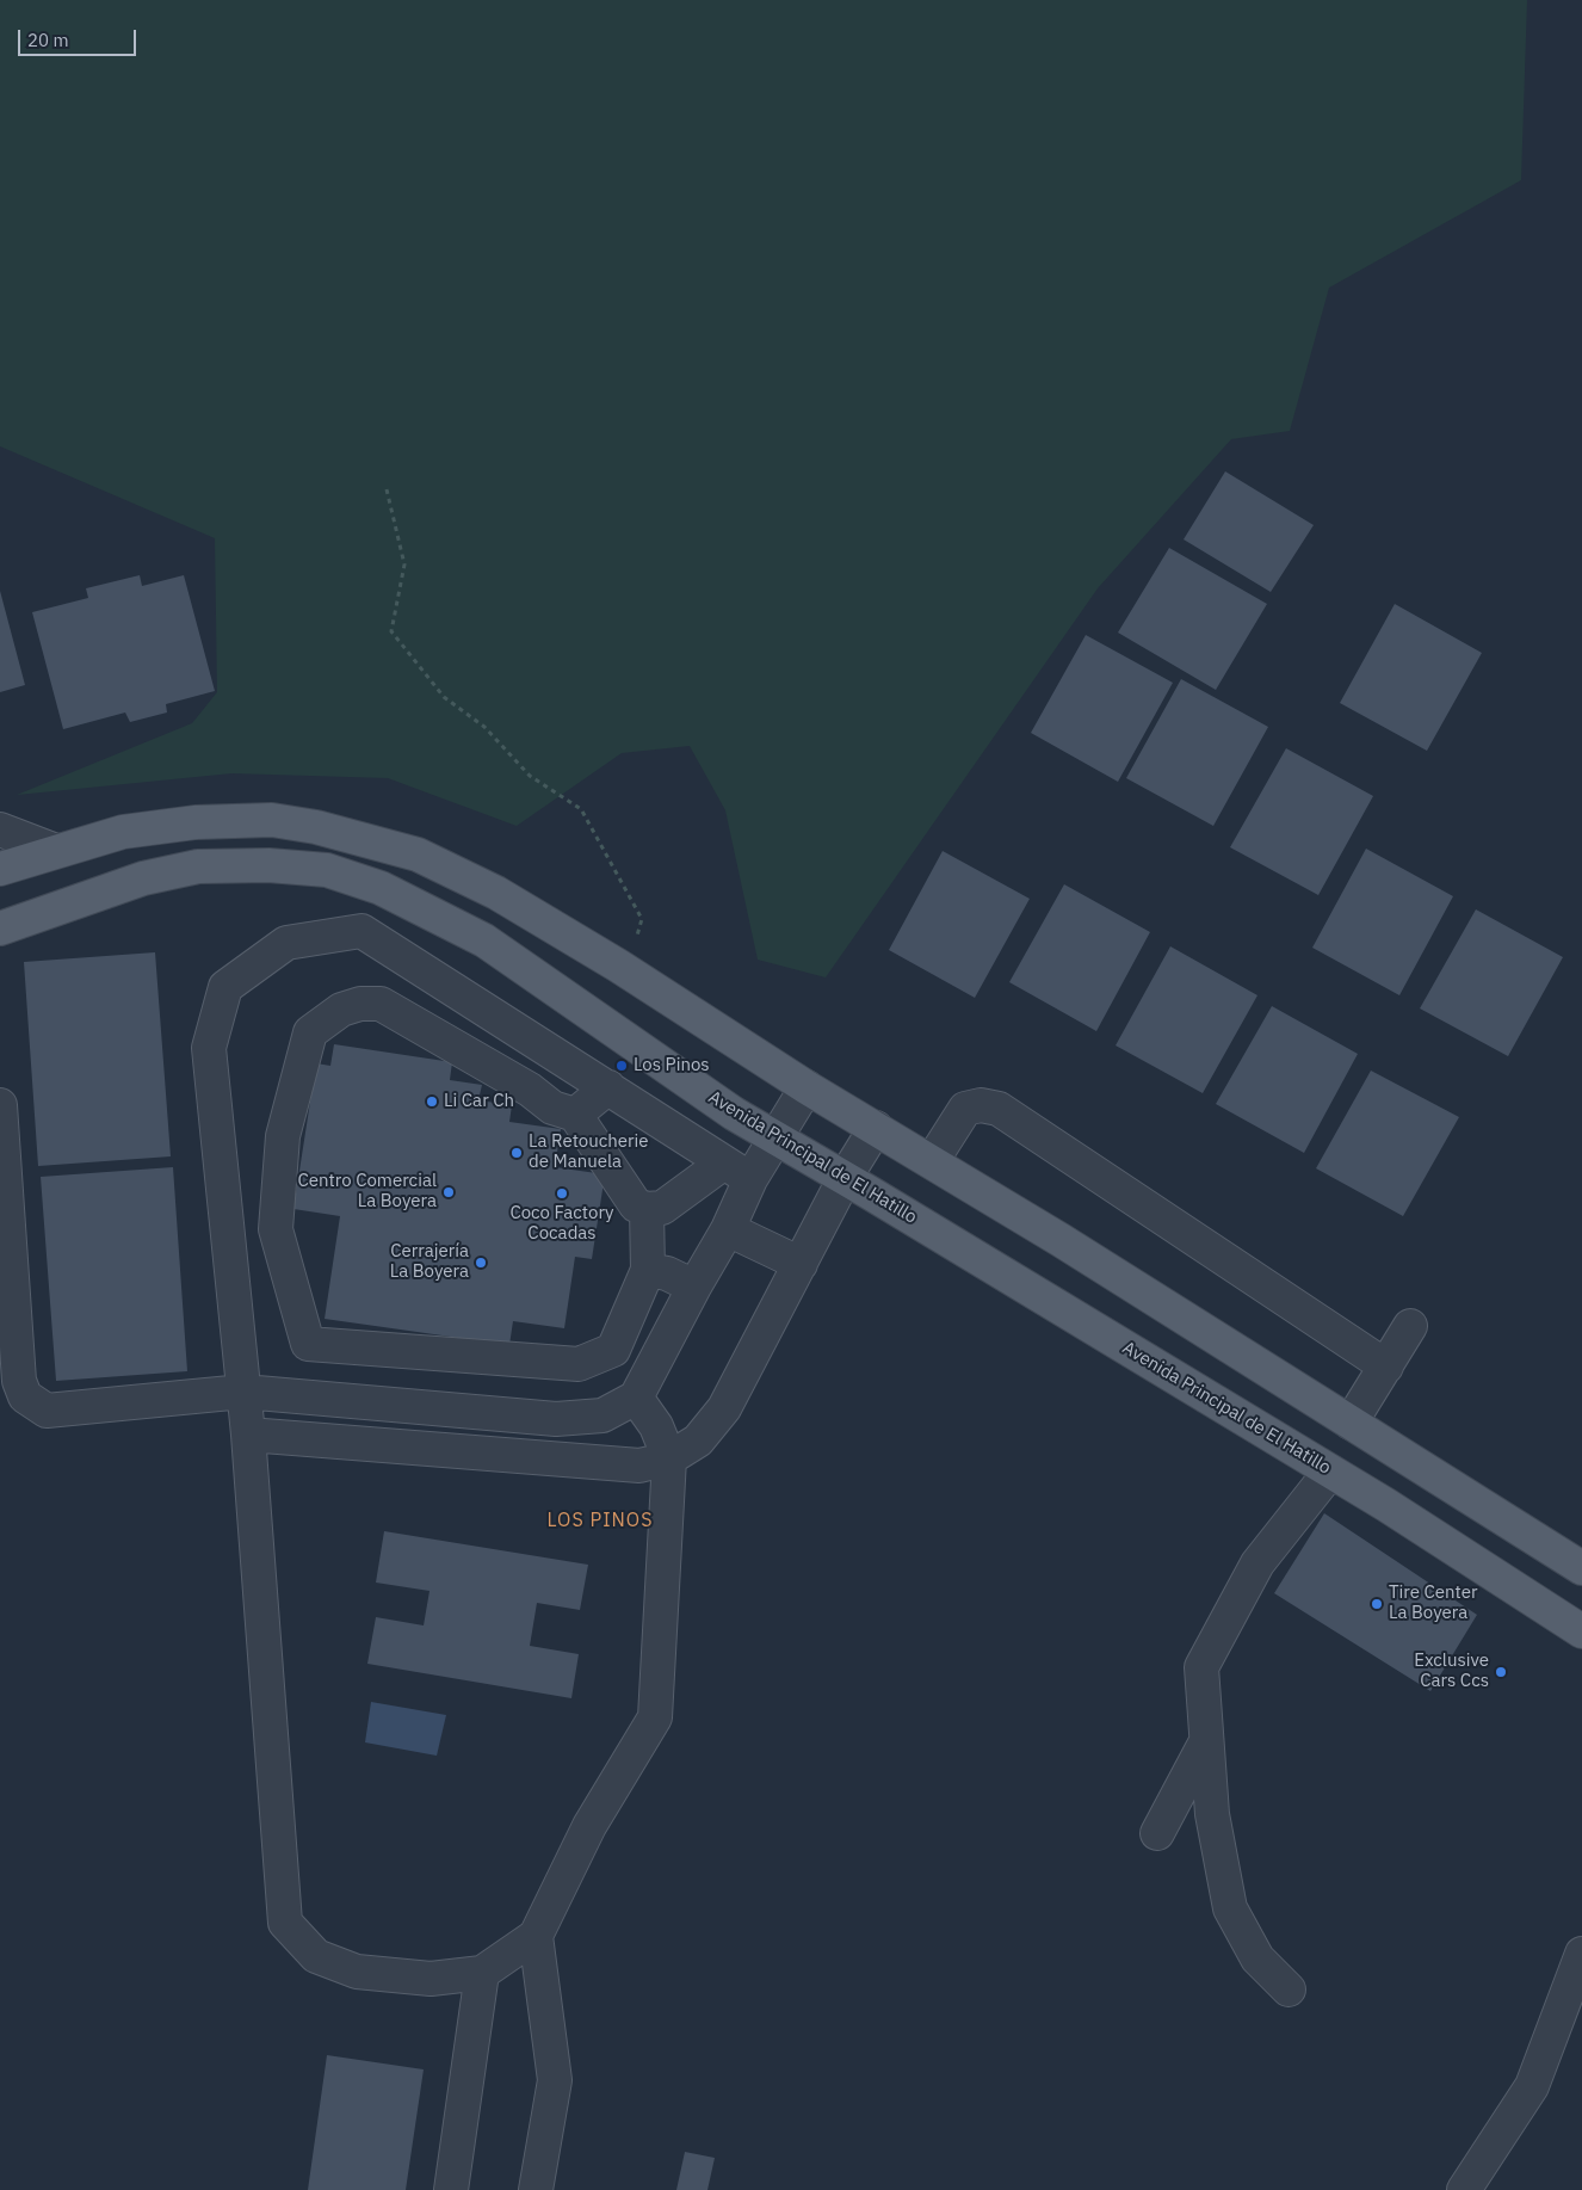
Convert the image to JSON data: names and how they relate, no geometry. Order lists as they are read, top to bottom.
{
  "streets": {
    "main road": ["Avenida Principal de El Hatillo"]
  },
  "districts": ["LOS PINOS"],
  "places": [
    "Los Pinos",
    "Li Car Ch",
    "La Retoucherie de Manuela",
    "Centro Comercial La Boyera",
    "Coco Factory Cocadas",
    "Cerrajería La Boyera",
    "Tire Center La Boyera",
    "Exclusive Cars Ccs"
  ],
  "scale_bar": "20 m"
}
